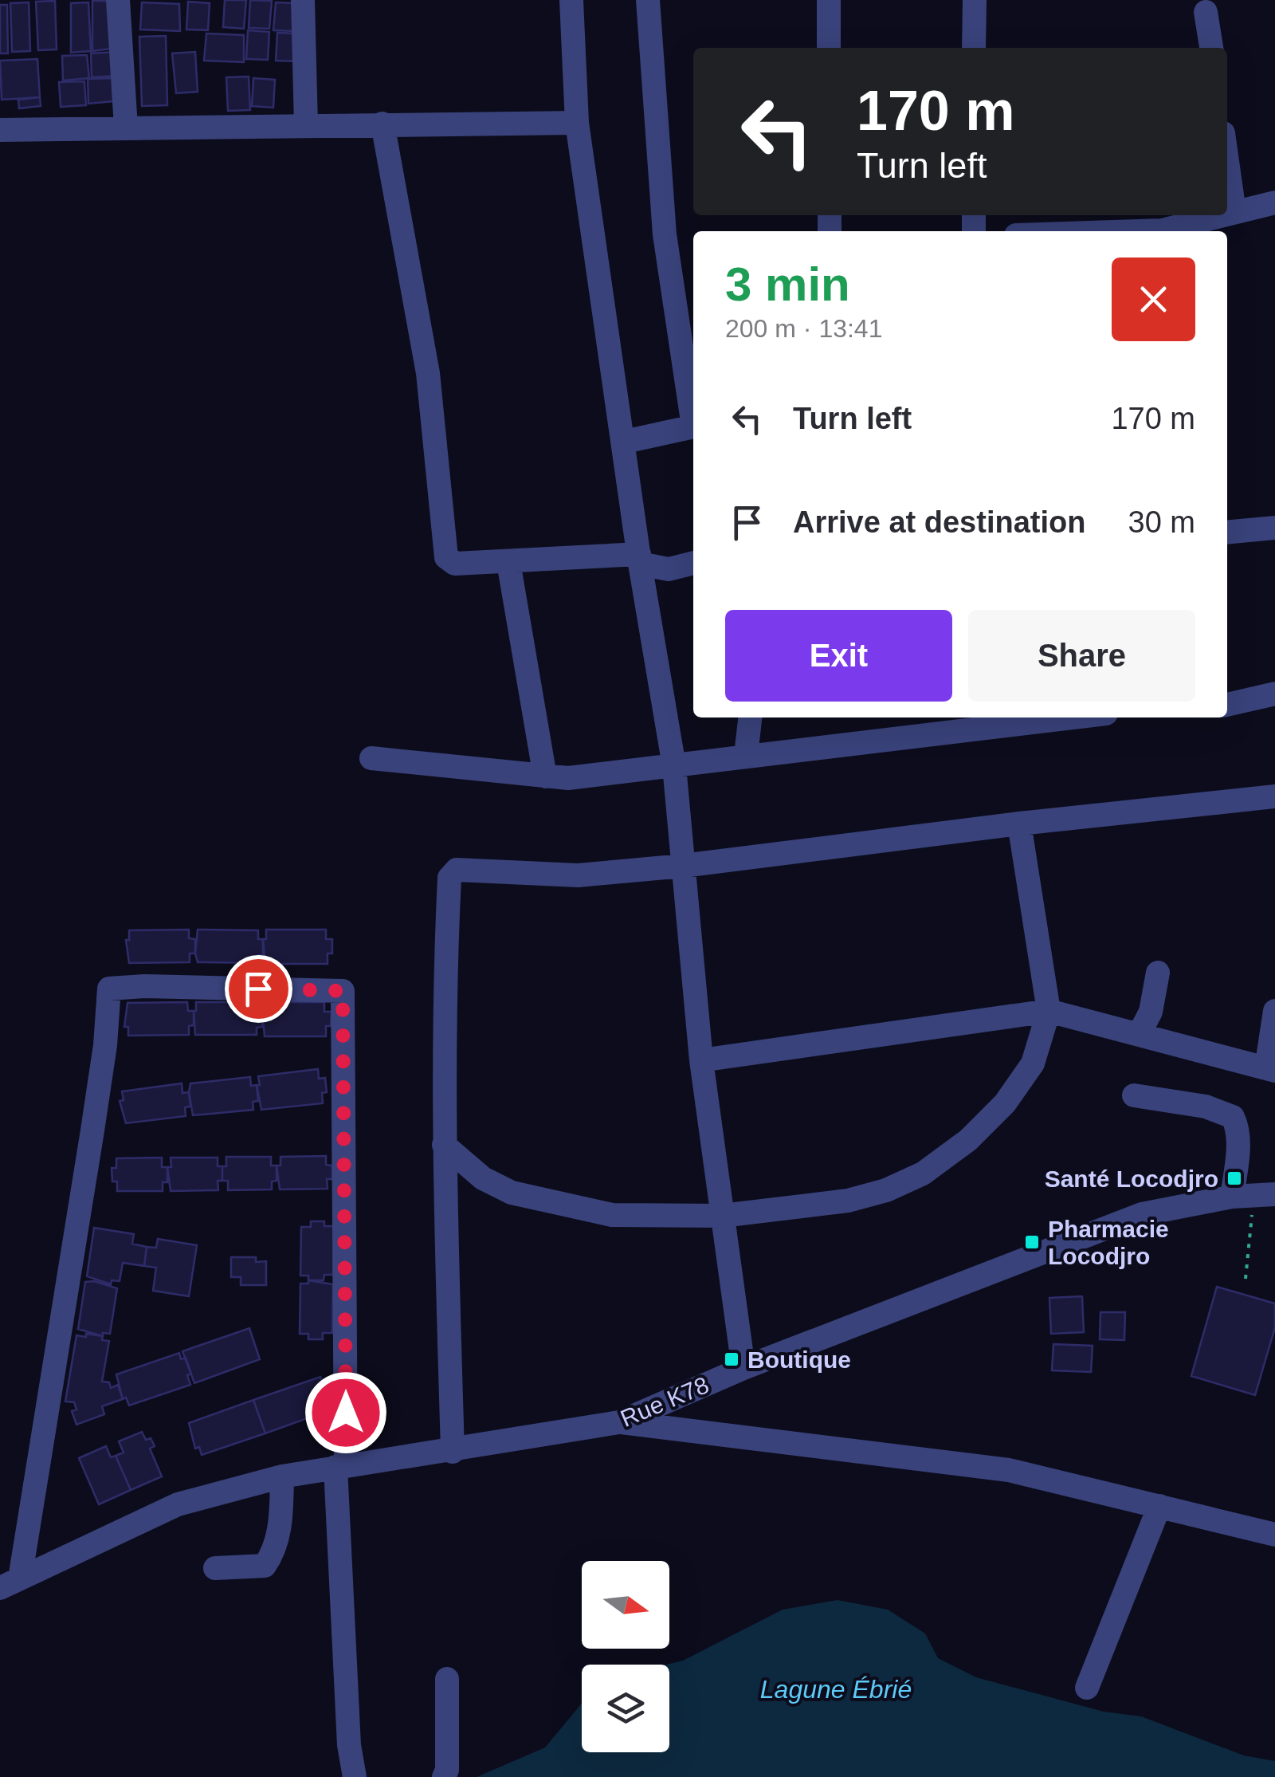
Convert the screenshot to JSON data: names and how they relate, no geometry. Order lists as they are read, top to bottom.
{
  "streets": {
    "street": ["Rue K78"]
  },
  "water": ["Lagune Ébrié"],
  "places": {
    "transit": ["Santé Locodjro", "Pharmacie Locodjro", "Boutique"]
  },
  "north": "right",
  "page": {
    "turn": ["170 m", "Turn left"],
    "heading": ["3 min", "200 m · 13:41"],
    "list": [
      {
        "name": "Turn left",
        "value": "170 m"
      },
      {
        "name": "Arrive at destination",
        "value": "30 m"
      }
    ],
    "buttons": ["Exit", "Share"]
  }
}
